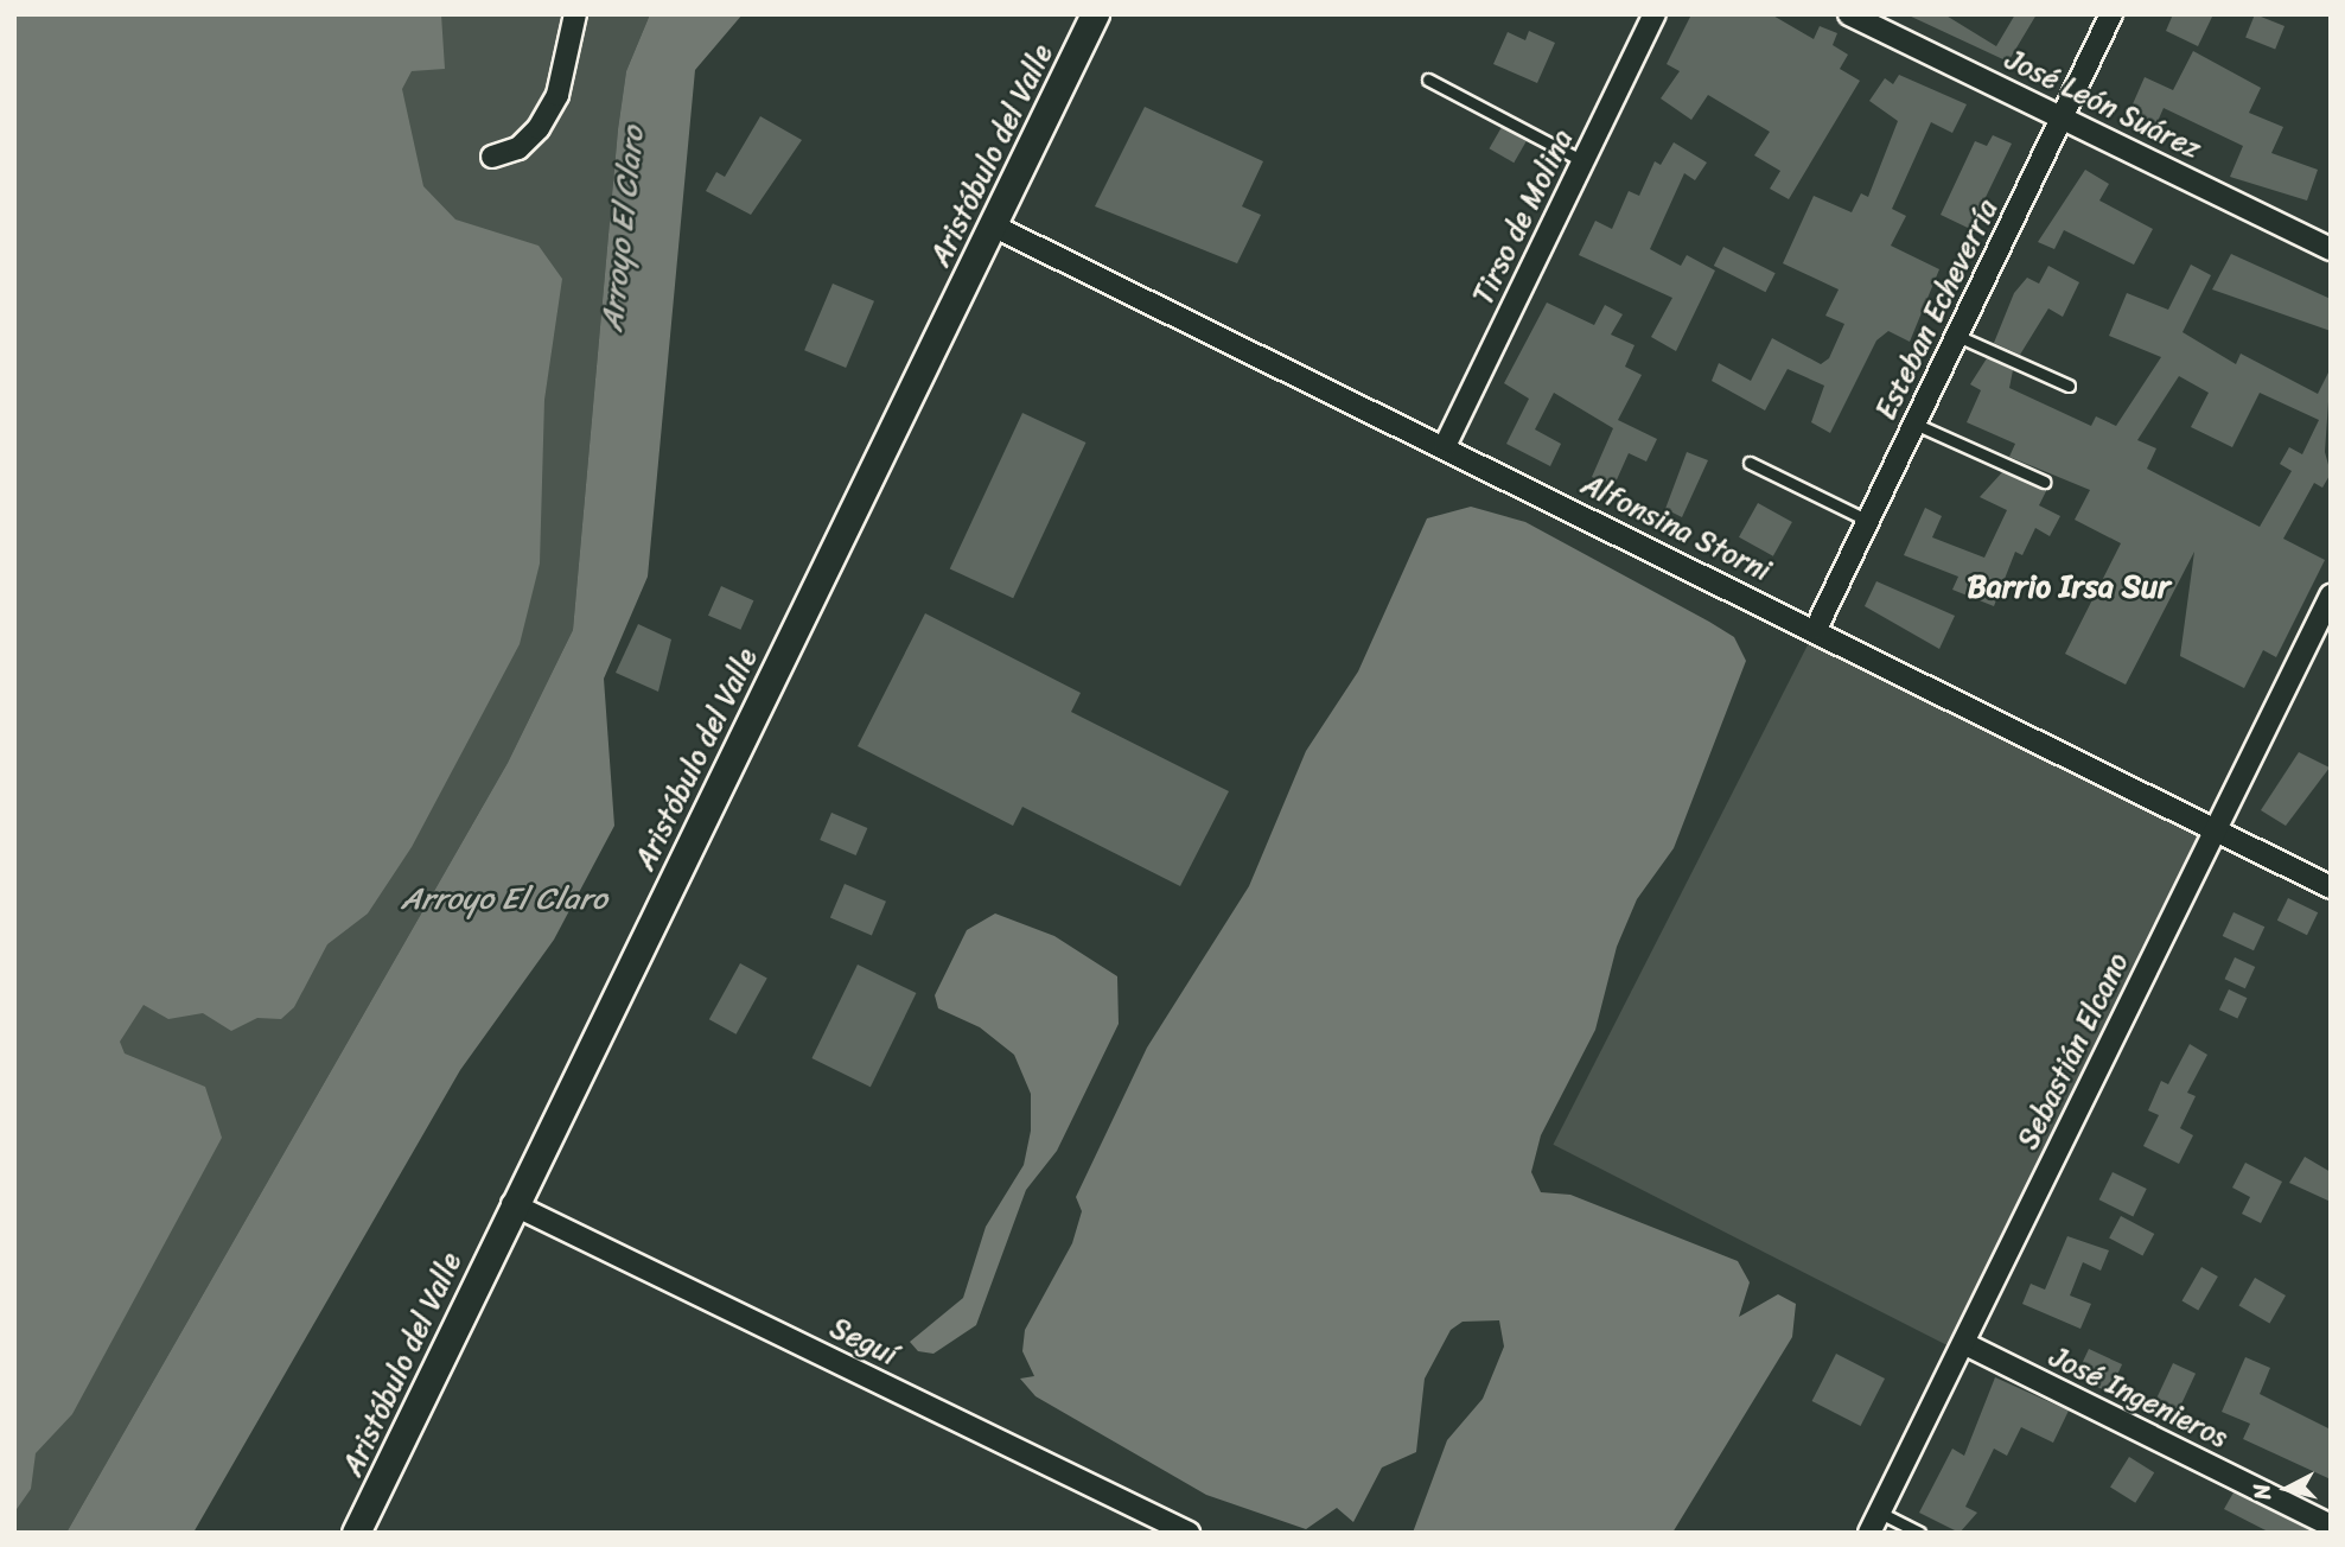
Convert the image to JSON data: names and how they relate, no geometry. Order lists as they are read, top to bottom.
{
  "streets": {
    "street": [
      "José León Suárez",
      "Aristóbulo del Valle",
      "Tirso de Molina",
      "Esteban Echeverría",
      "Alfonsina Storni",
      "Sebastián Elcano",
      "Seguí",
      "José Ingenieros"
    ]
  },
  "crossings": [
    ["José León Suárez", "Esteban Echeverría"],
    ["Aristóbulo del Valle", "Alfonsina Storni"],
    ["Aristóbulo del Valle", "Seguí"],
    ["Tirso de Molina", "Alfonsina Storni"],
    ["Esteban Echeverría", "Alfonsina Storni"],
    ["Alfonsina Storni", "Sebastián Elcano"],
    ["Sebastián Elcano", "José Ingenieros"]
  ],
  "districts": ["Barrio Irsa Sur"],
  "water": ["Arroyo El Claro"],
  "north": "left"
}
